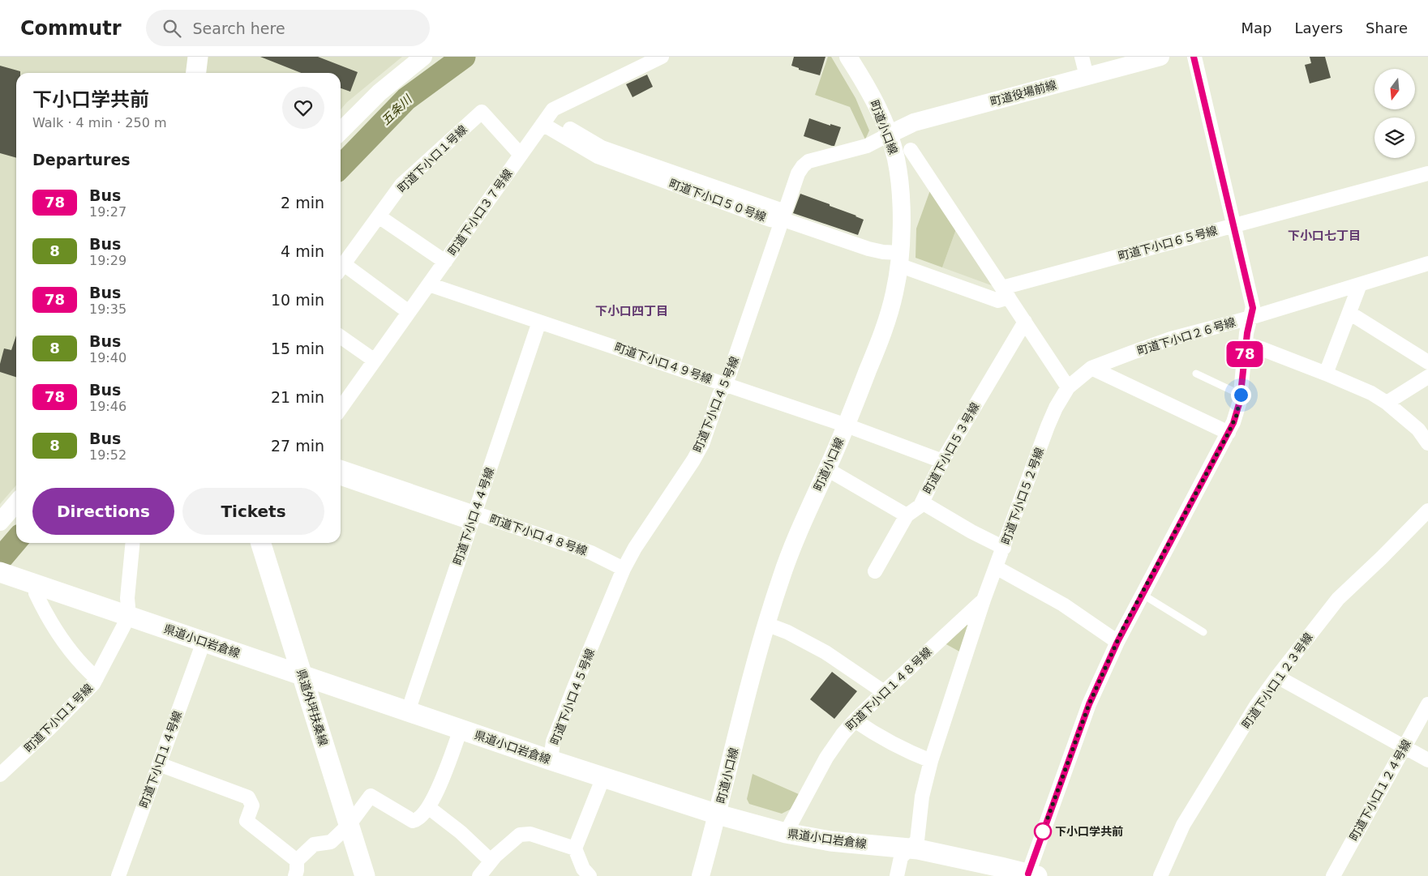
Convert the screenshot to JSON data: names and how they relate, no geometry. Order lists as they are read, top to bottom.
{
  "streets": {
    "main road": ["県道小口岩倉線", "県道外坪扶桑線"],
    "street": [
      "町道役場前線",
      "町道小口線",
      "町道下小口１号線",
      "町道下小口５０号線",
      "町道下小口３７号線",
      "町道下小口６５号線",
      "町道下小口２６号線",
      "町道下小口４９号線",
      "町道下小口４５号線",
      "町道下小口５３号線",
      "町道下小口５２号線",
      "町道下小口４４号線",
      "町道下小口４８号線",
      "町道下小口１２３号線",
      "町道下小口１４８号線",
      "町道下小口１４号線",
      "町道下小口１２４号線"
    ]
  },
  "crossings": [
    ["町道役場前線", "町道小口線"],
    ["町道役場前線", "町道下小口４５号線"],
    ["町道小口線", "町道下小口５０号線"],
    ["町道小口線", "町道下小口４９号線"],
    ["町道小口線", "町道下小口４５号線"],
    ["町道小口線", "県道小口岩倉線"],
    ["町道下小口１号線", "町道下小口３７号線"],
    ["町道下小口１号線", "県道小口岩倉線"],
    ["町道下小口５０号線", "町道下小口３７号線"],
    ["町道下小口５０号線", "町道下小口６５号線"],
    ["町道下小口５０号線", "町道下小口４５号線"],
    ["町道下小口３７号線", "町道下小口４９号線"],
    ["町道下小口２６号線", "町道下小口５２号線"],
    ["町道下小口４９号線", "町道下小口４５号線"],
    ["町道下小口４９号線", "町道下小口５３号線"],
    ["町道下小口４９号線", "町道下小口４４号線"],
    ["町道下小口４５号線", "町道下小口４８号線"],
    ["町道下小口４５号線", "県道小口岩倉線"],
    ["町道下小口５２号線", "県道小口岩倉線"],
    ["町道下小口５２号線", "町道下小口１４８号線"],
    ["町道下小口４４号線", "町道下小口４８号線"],
    ["町道下小口４４号線", "県道小口岩倉線"],
    ["県道小口岩倉線", "町道下小口１４８号線"],
    ["県道小口岩倉線", "県道外坪扶桑線"],
    ["県道小口岩倉線", "町道下小口１４号線"]
  ],
  "districts": ["下小口七丁目", "下小口四丁目"],
  "water": ["五条川"],
  "places": ["下小口学共前"],
  "lines": ["bus line 78"],
  "north": "bottom",
  "page": {
    "header": "Commutr",
    "search": "Search here",
    "nav": ["Map", "Layers", "Share"],
    "on_map": "78",
    "heading": [
      ["下小口学共前", "Walk · 4 min · 250 m"],
      "Departures"
    ],
    "list": [
      {
        "mark": "78",
        "name": "Bus",
        "note": "19:27",
        "value": "2 min"
      },
      {
        "mark": "8",
        "name": "Bus",
        "note": "19:29",
        "value": "4 min"
      },
      {
        "mark": "78",
        "name": "Bus",
        "note": "19:35",
        "value": "10 min"
      },
      {
        "mark": "8",
        "name": "Bus",
        "note": "19:40",
        "value": "15 min"
      },
      {
        "mark": "78",
        "name": "Bus",
        "note": "19:46",
        "value": "21 min"
      },
      {
        "mark": "8",
        "name": "Bus",
        "note": "19:52",
        "value": "27 min"
      }
    ],
    "buttons": ["Directions", "Tickets"]
  }
}
